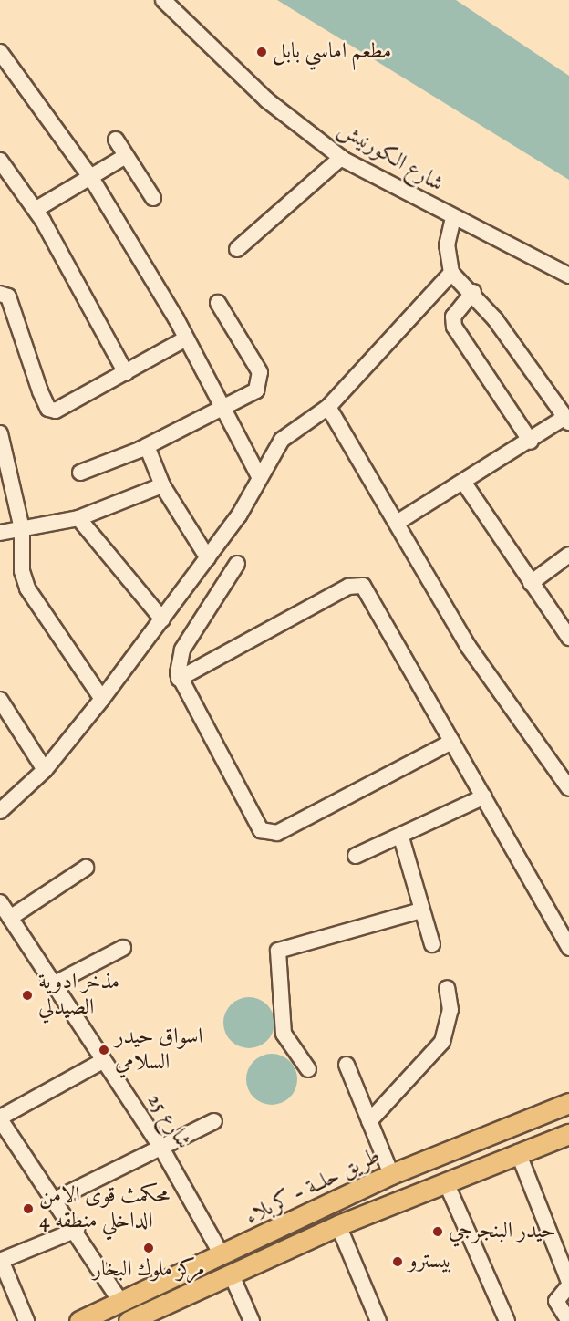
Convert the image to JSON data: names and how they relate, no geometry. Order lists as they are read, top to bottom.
{
  "streets": {
    "main road": ["طريق حلــة - كربلاء"],
    "street": ["شارع الكورنيش", "شارع 25"]
  },
  "crossings": [
    ["شارع 25", "طريق حلــة - كربلاء"]
  ],
  "places": [
    "مطعم اماسي بابل",
    "مذخر ادوية الصيدلي",
    "اسواق حيدر السلامي",
    "محكمث قوى الامن الداخلي منطقه 4",
    "حيدر البنجرجي",
    "مركز ملوك البخار",
    "بيسترو"
  ]
}
